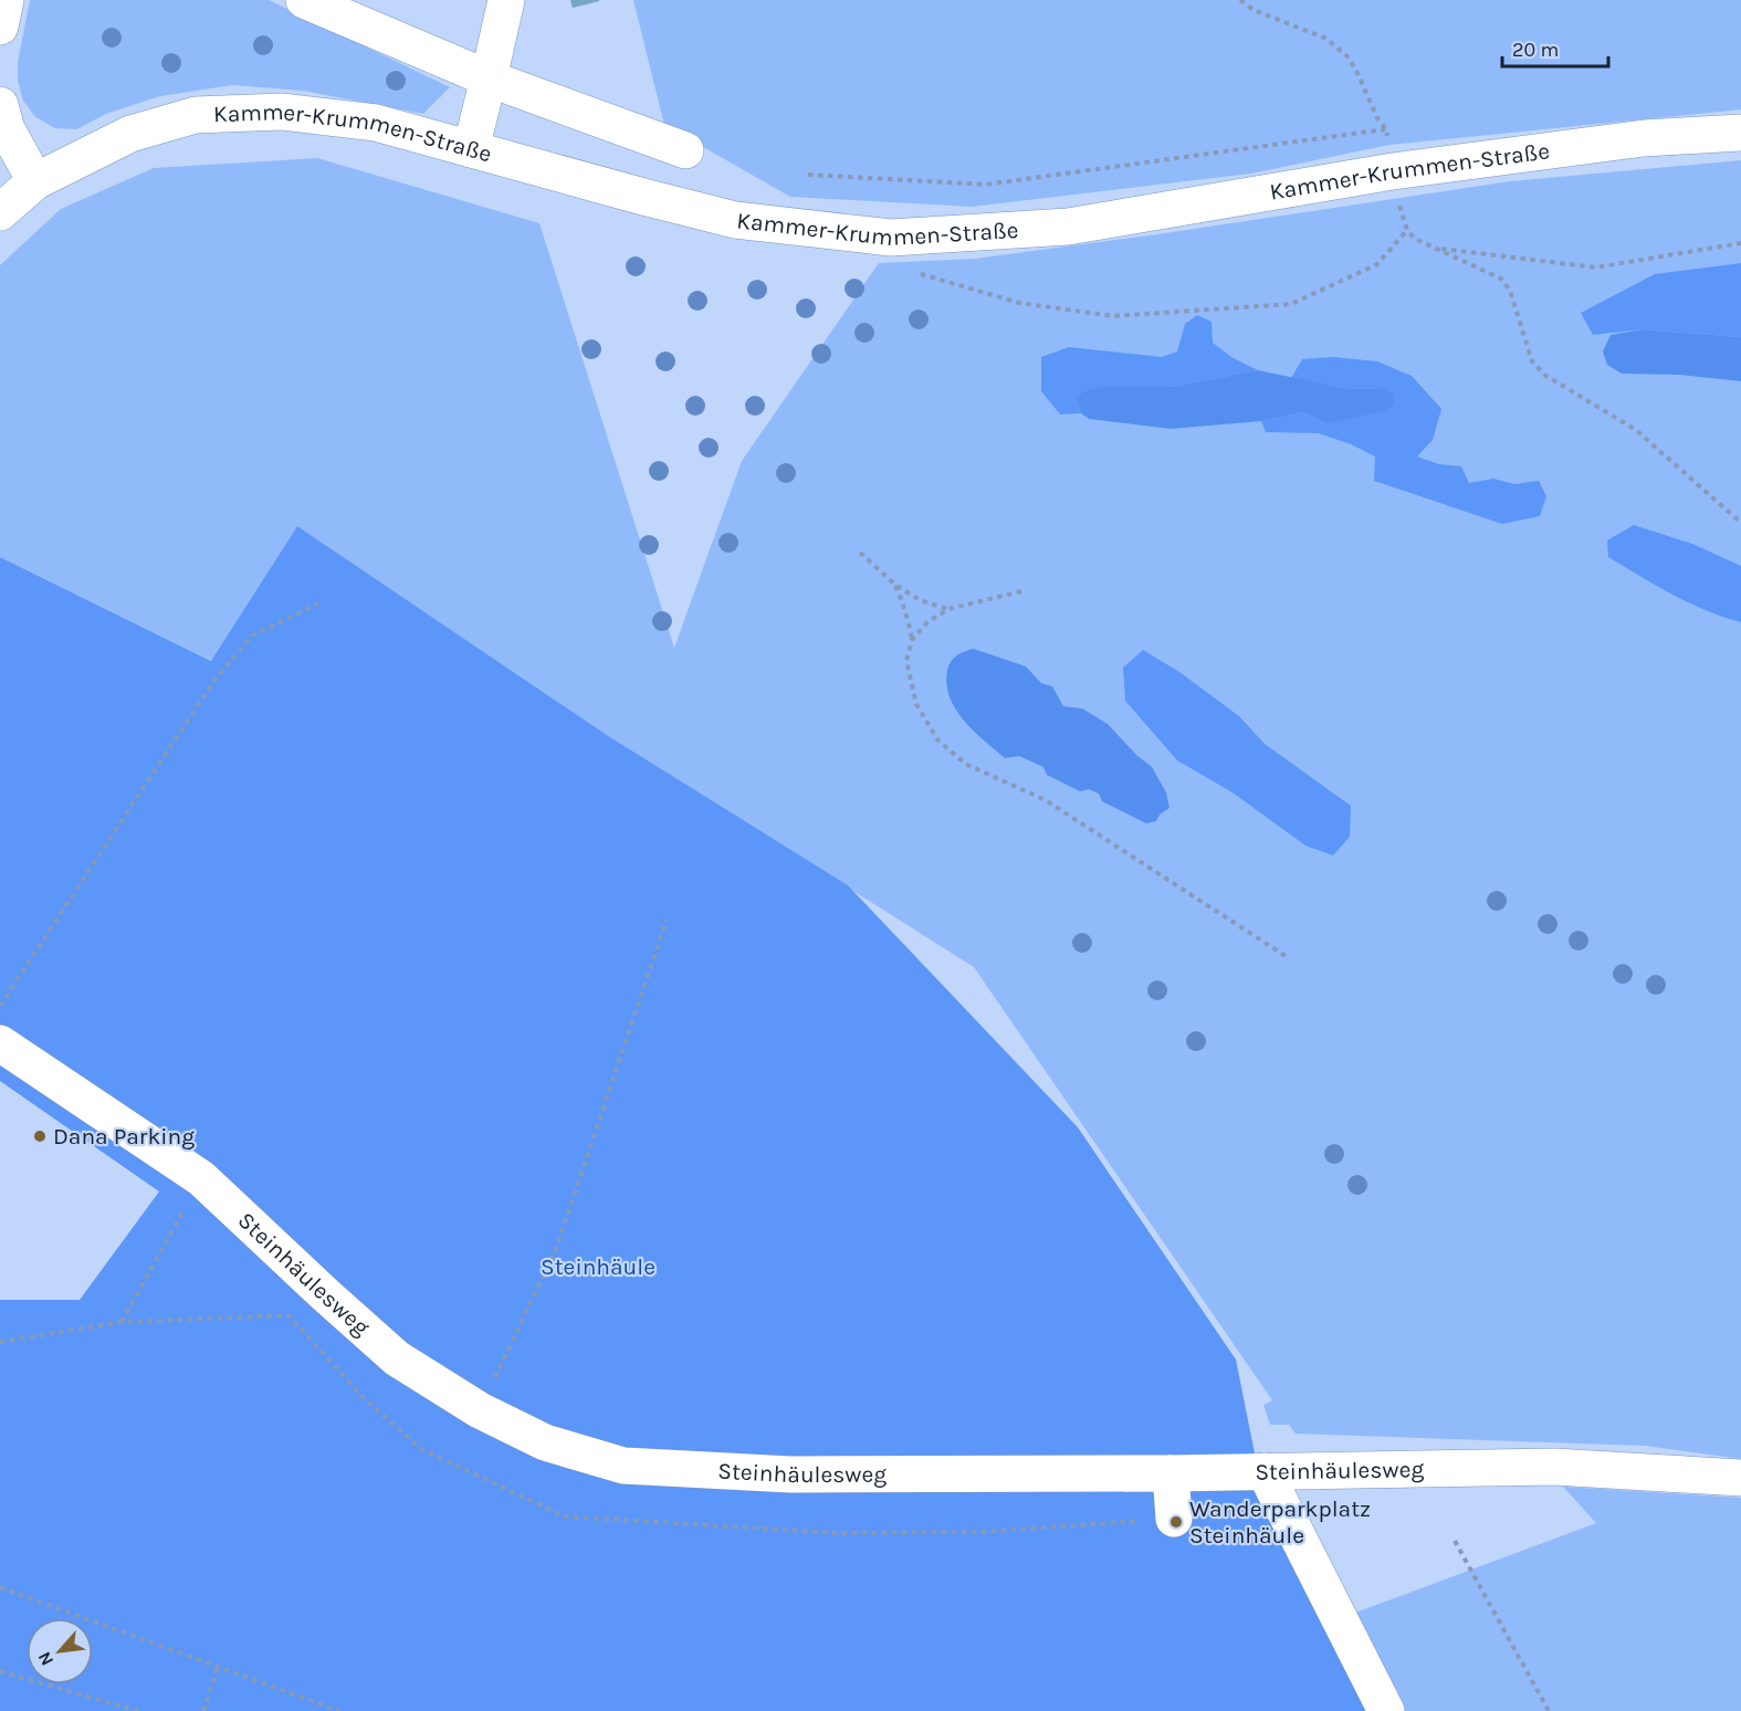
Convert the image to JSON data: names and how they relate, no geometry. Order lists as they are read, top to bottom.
{
  "streets": {
    "street": ["Kammer-Krummen-Straße", "Steinhäulesweg"]
  },
  "parks": ["Steinhäule"],
  "places": ["Dana Parking", "Wanderparkplatz Steinhäule"],
  "scale_bar": "20 m",
  "north": "bottom left"
}
